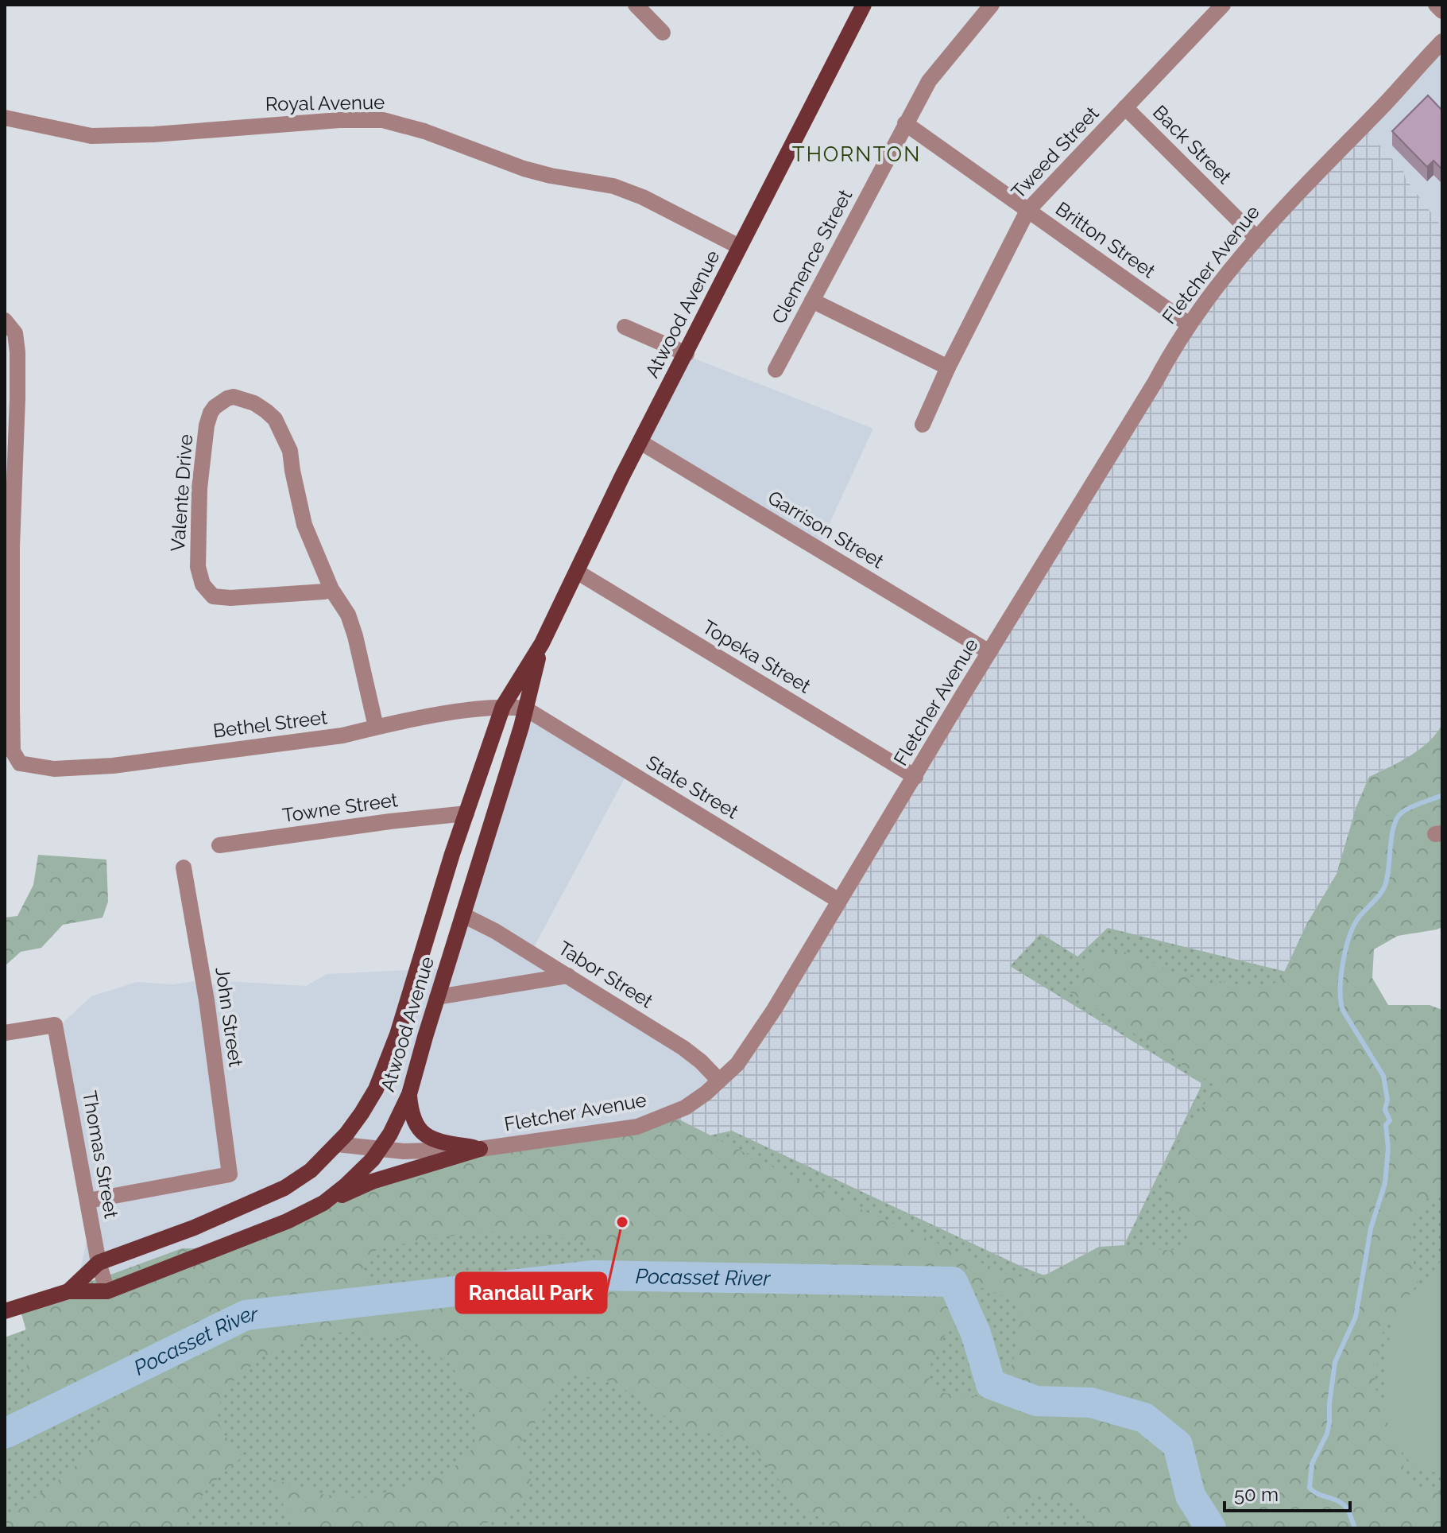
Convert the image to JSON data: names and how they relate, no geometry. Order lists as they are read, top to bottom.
{
  "streets": {
    "main road": ["Atwood Avenue"],
    "street": [
      "Royal Avenue",
      "Back Street",
      "Tweed Street",
      "Britton Street",
      "Clemence Street",
      "Fletcher Avenue",
      "Valente Drive",
      "Garrison Street",
      "Topeka Street",
      "Bethel Street",
      "State Street",
      "Towne Street",
      "Tabor Street",
      "John Street",
      "Thomas Street"
    ]
  },
  "crossings": [
    ["Royal Avenue", "Atwood Avenue"],
    ["Back Street", "Tweed Street"],
    ["Back Street", "Fletcher Avenue"],
    ["Tweed Street", "Britton Street"],
    ["Britton Street", "Clemence Street"],
    ["Britton Street", "Fletcher Avenue"],
    ["Fletcher Avenue", "Atwood Avenue"],
    ["Fletcher Avenue", "Garrison Street"],
    ["Fletcher Avenue", "Topeka Street"],
    ["Fletcher Avenue", "State Street"],
    ["Fletcher Avenue", "Tabor Street"],
    ["Atwood Avenue", "Garrison Street"],
    ["Atwood Avenue", "Topeka Street"],
    ["Atwood Avenue", "Bethel Street"],
    ["Atwood Avenue", "State Street"],
    ["Atwood Avenue", "Towne Street"],
    ["Atwood Avenue", "Tabor Street"],
    ["Atwood Avenue", "Thomas Street"],
    ["Valente Drive", "Bethel Street"],
    ["Bethel Street", "State Street"],
    ["John Street", "Thomas Street"]
  ],
  "districts": ["THORNTON"],
  "water": ["Pocasset River"],
  "places": ["Randall Park"],
  "scale_bar": "50 m"
}
